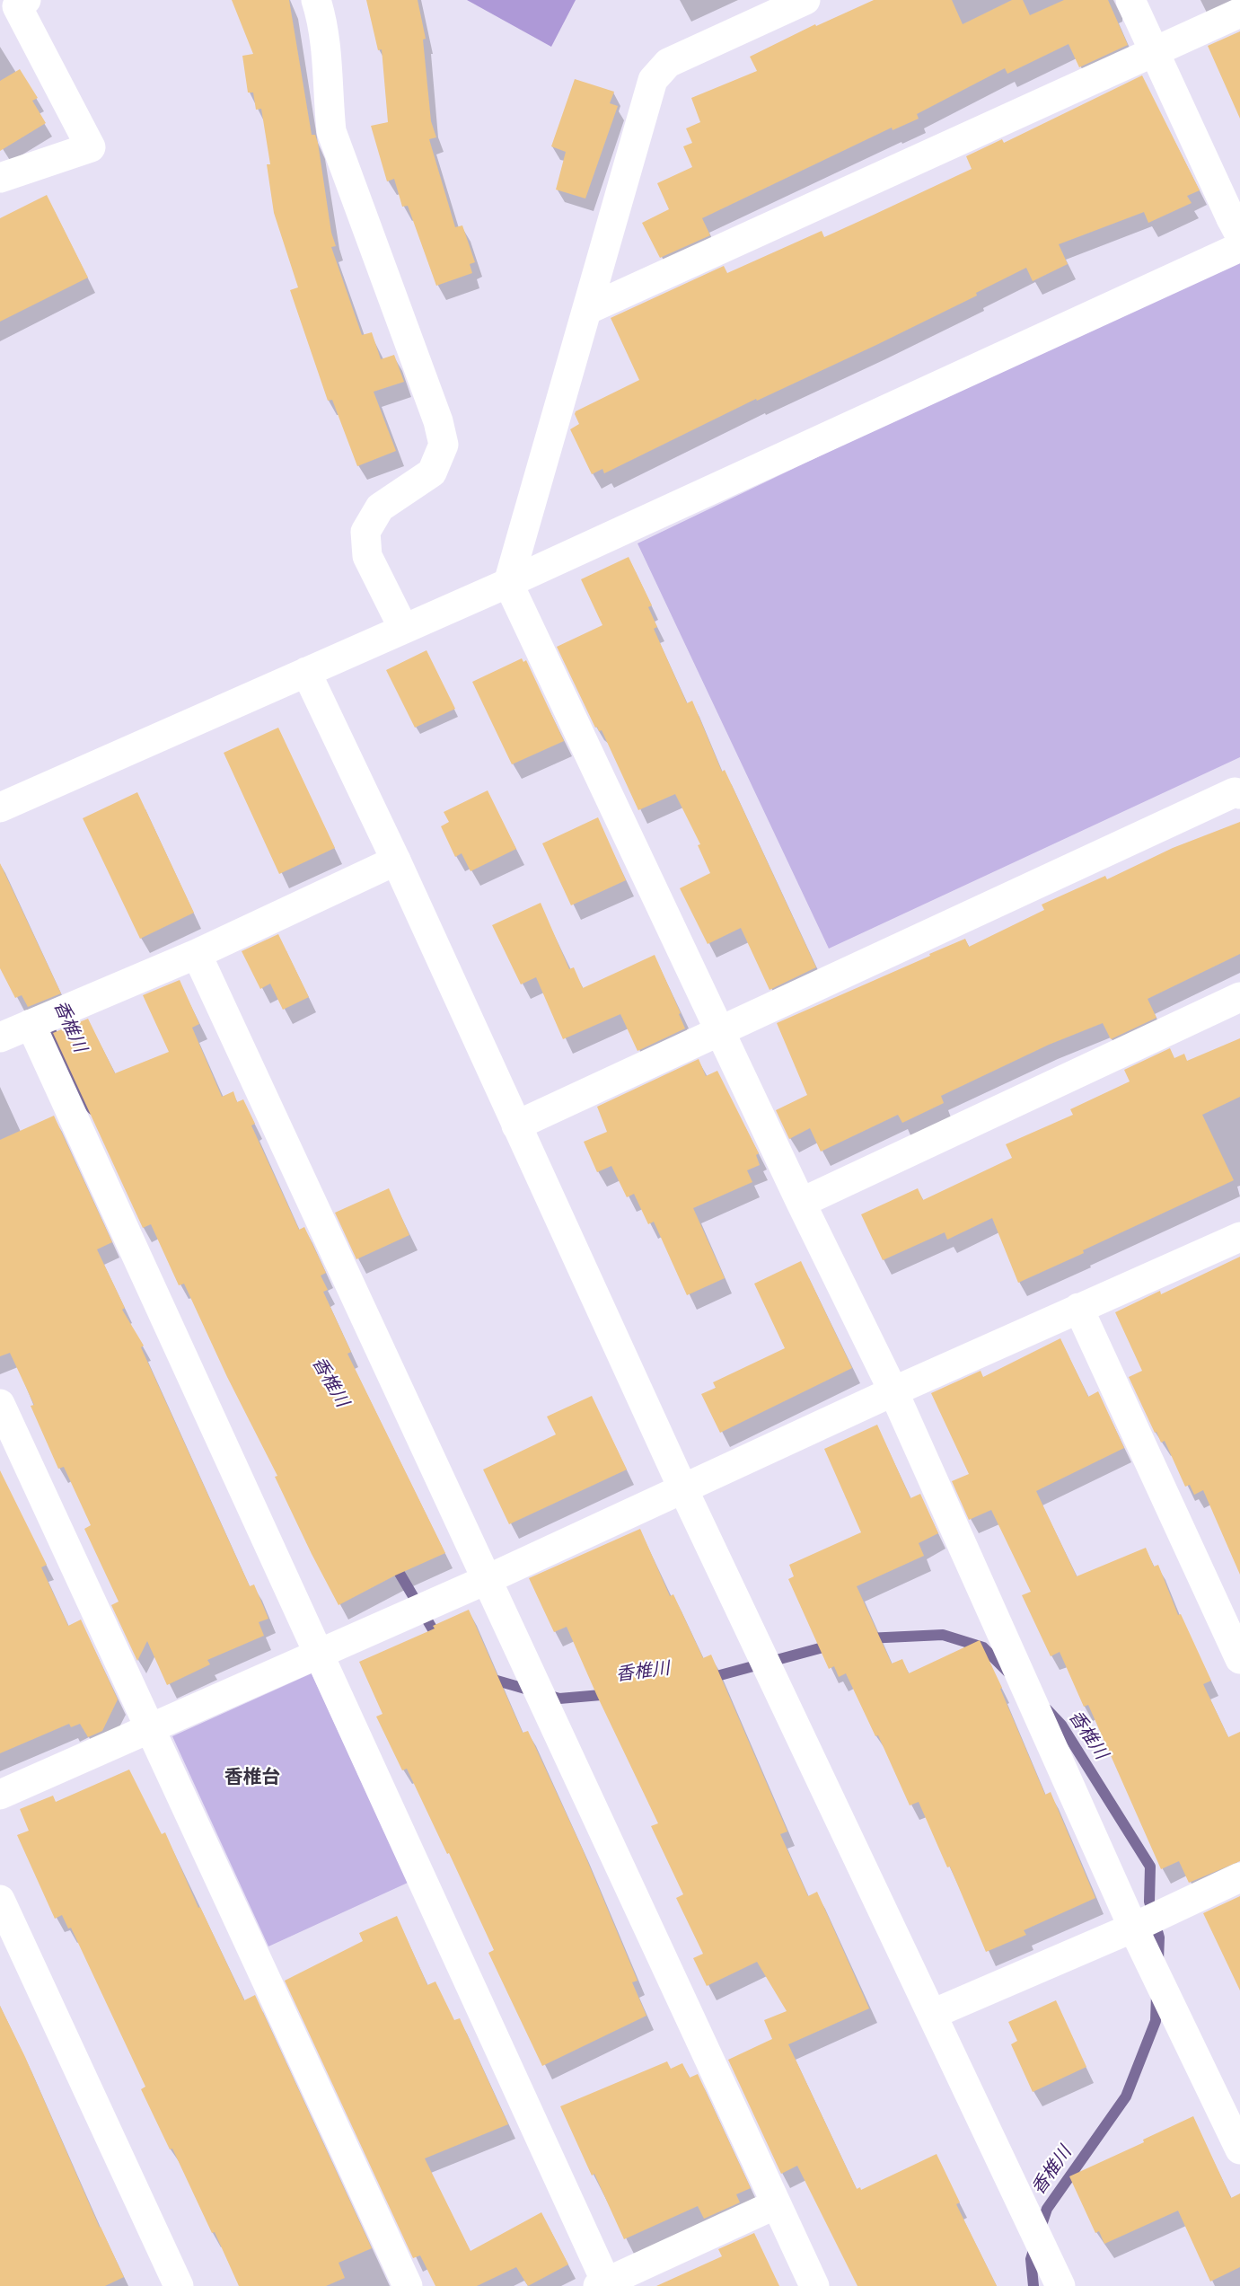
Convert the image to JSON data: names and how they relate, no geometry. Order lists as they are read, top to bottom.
{
  "districts": ["香椎台"],
  "water": ["香椎川"]
}
